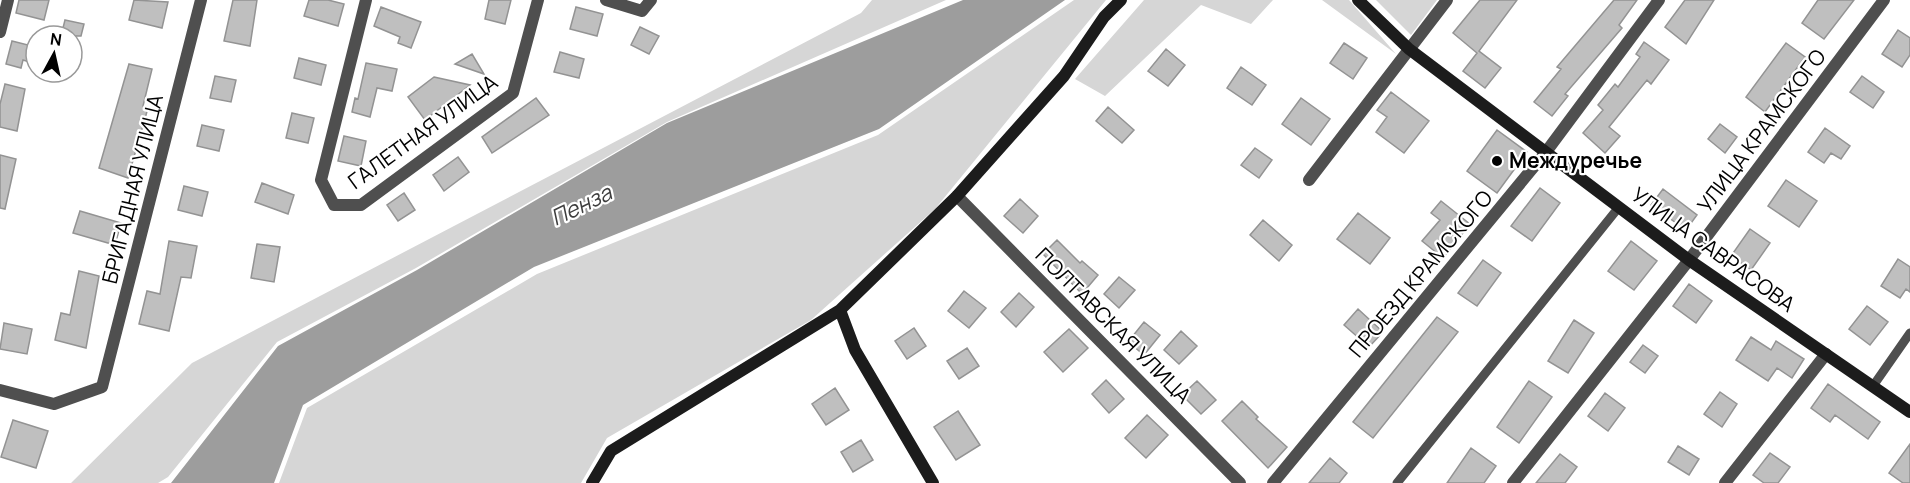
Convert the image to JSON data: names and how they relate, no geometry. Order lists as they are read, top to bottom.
{
  "streets": {
    "street": [
      "УЛИЦА КРАМСКОГО",
      "ГАЛЕТНАЯ УЛИЦА",
      "БРИГАДНАЯ УЛИЦА",
      "УЛИЦА САВРАСОВА",
      "ПРОЕЗД КРАМСКОГО",
      "ПОЛТАВСКАЯ УЛИЦА"
    ]
  },
  "crossings": [
    ["УЛИЦА КРАМСКОГО", "УЛИЦА САВРАСОВА"],
    ["УЛИЦА САВРАСОВА", "ПРОЕЗД КРАМСКОГО"]
  ],
  "water": ["Пенза"],
  "places": ["Междуречье"],
  "north": "top"
}
